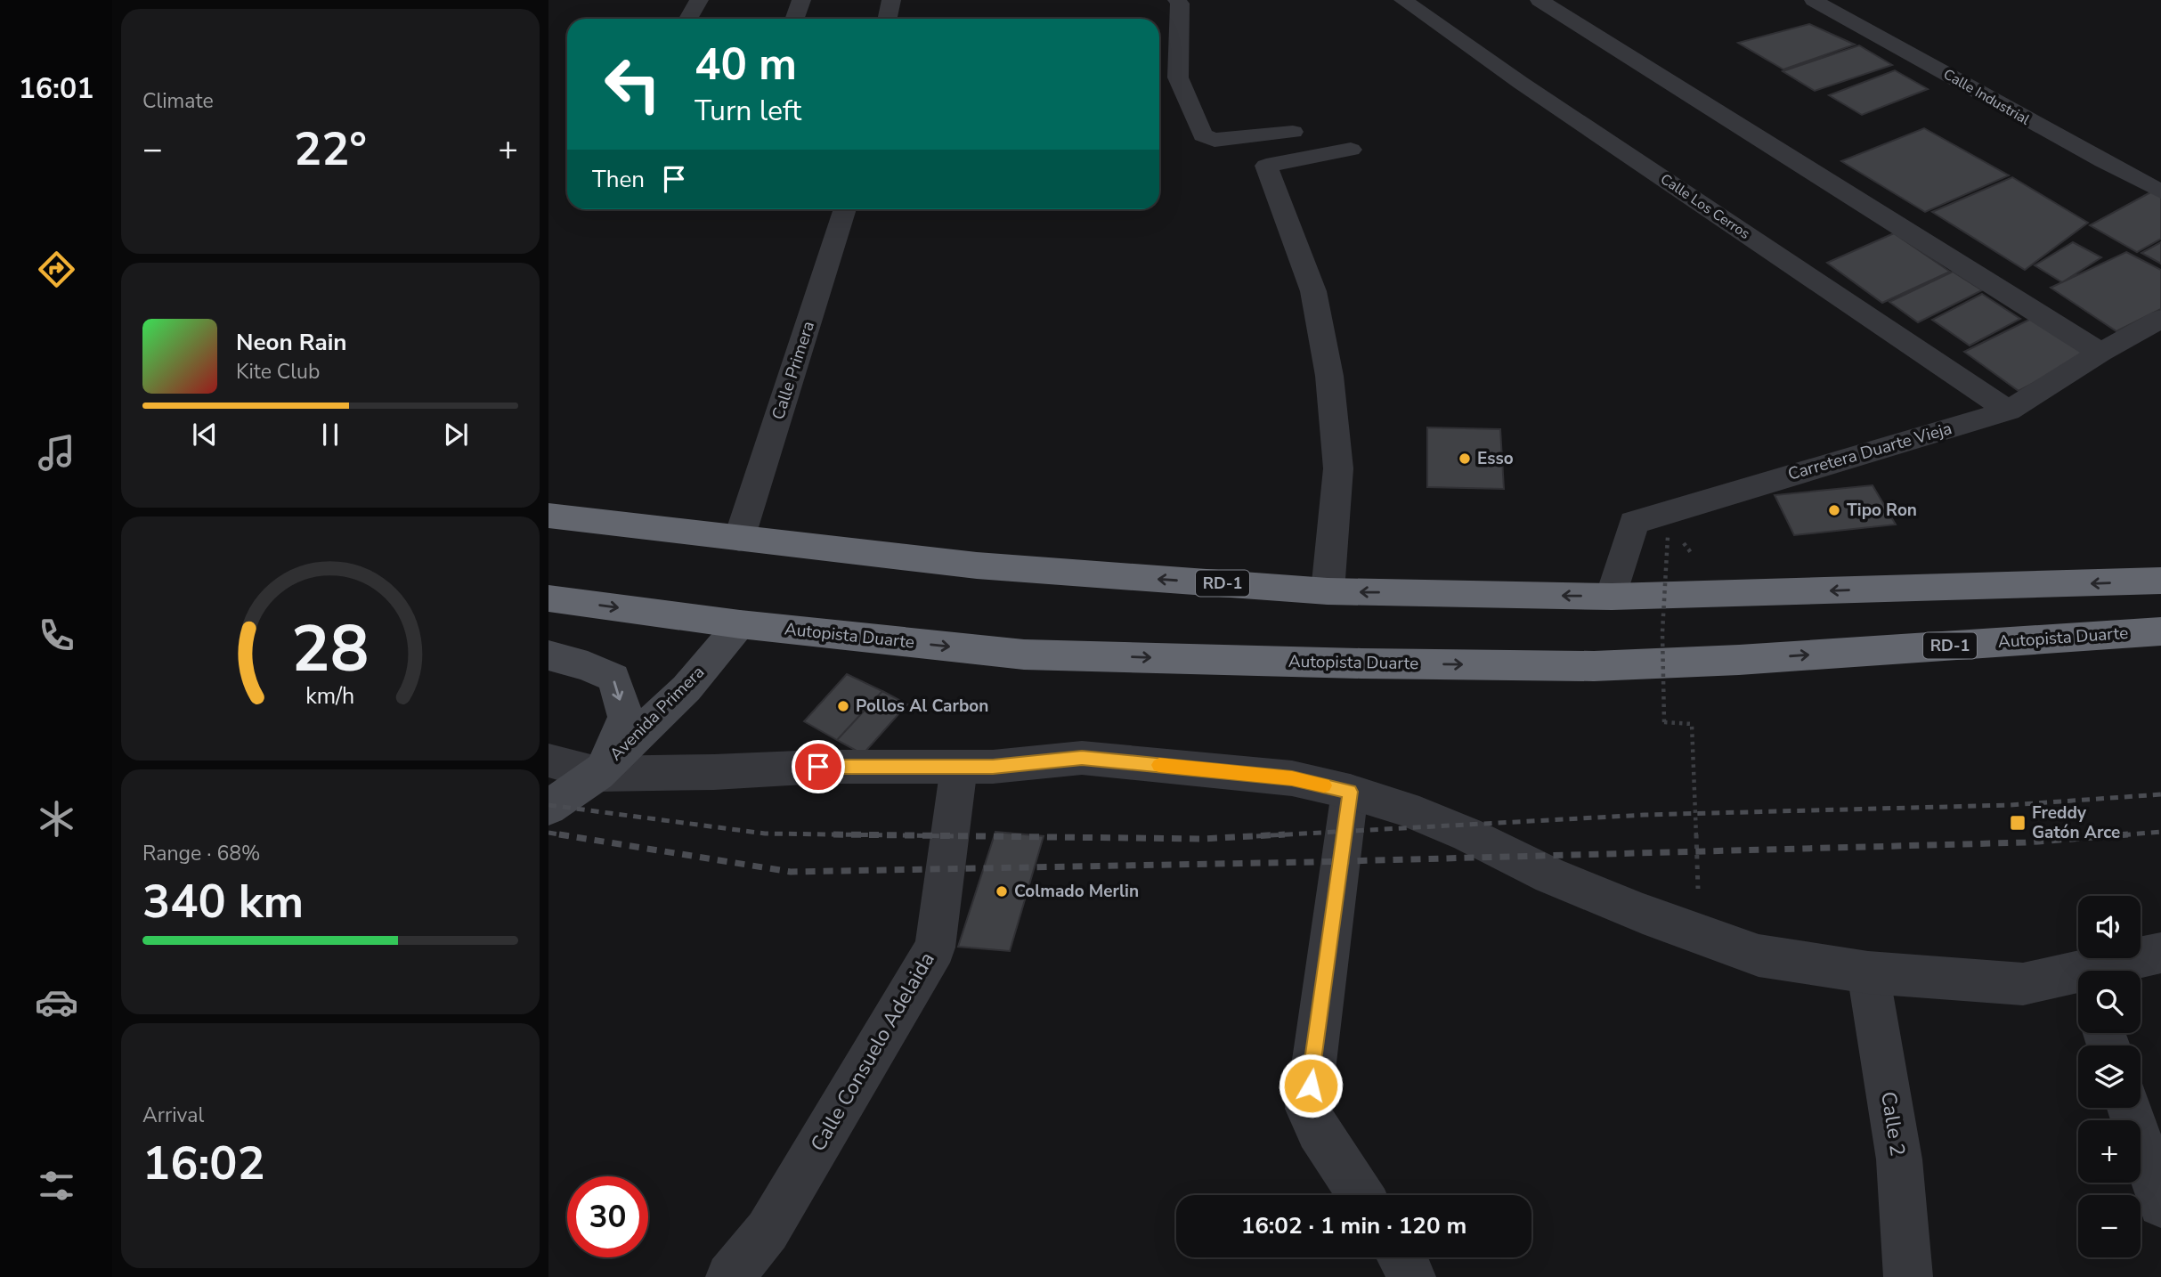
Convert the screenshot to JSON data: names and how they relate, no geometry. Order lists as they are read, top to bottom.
{
  "streets": {
    "highway": ["RD-1", "Autopista Duarte"],
    "main road": ["Avenida Primera"],
    "street": [
      "Calle Industrial",
      "Calle Los Cerros",
      "Calle Primera",
      "Carretera Duarte Vieja",
      "Calle Consuelo Adelaida",
      "Calle 2"
    ]
  },
  "crossings": [
    ["Calle Los Cerros", "Carretera Duarte Vieja"],
    ["Calle Primera", "RD-1"],
    ["Carretera Duarte Vieja", "RD-1"],
    ["Autopista Duarte", "Avenida Primera"]
  ],
  "places": {
    "other": [
      "Esso",
      "Tipo Ron",
      "Pollos Al Carbon",
      "Colmado Merlin"
    ],
    "transit": ["Freddy Gatón Arce"]
  },
  "page": {
    "tabs": "16:01",
    "tile": [
      "Climate",
      ["Range · 68%", "340 km"],
      ["Arrival", "16:02"]
    ],
    "turn": ["40 m", "Turn left"],
    "heat": ["−", "22°", "+"],
    "then": "Then",
    "song": ["Neon Rain", "Kite Club"],
    "map_buttons": ["+", "−"],
    "limit": "30",
    "trip": "16:02 · 1 min · 120 m",
    "gauge": ["28", "km/h"]
  }
}
